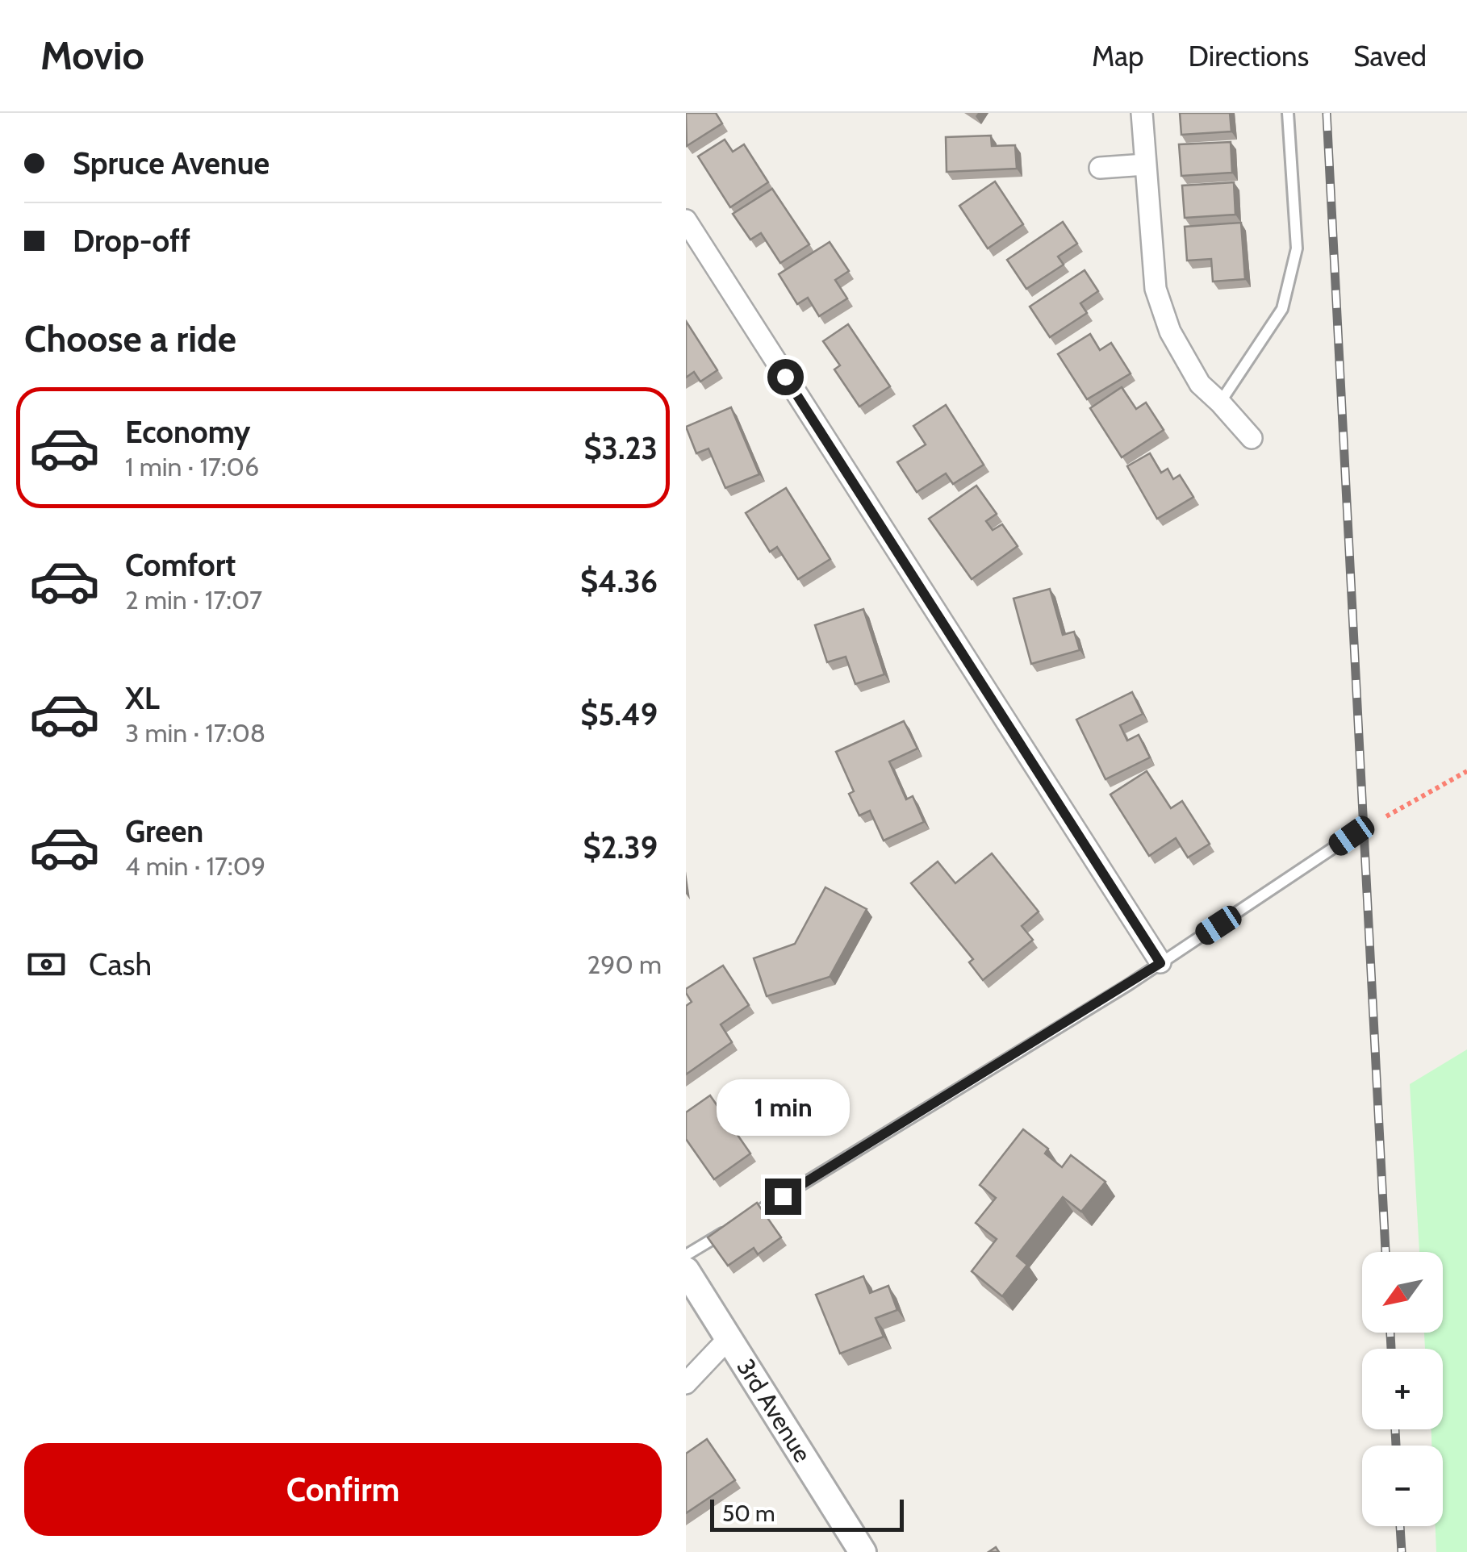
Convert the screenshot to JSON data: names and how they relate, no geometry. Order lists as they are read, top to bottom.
{
  "streets": {
    "street": ["3rd Avenue"]
  },
  "scale_bar": "50 m",
  "north": "bottom left",
  "page": {
    "header": "Movio",
    "nav": ["Map", "Directions", "Saved"],
    "banner": ["Spruce Avenue", "Drop-off"],
    "heading": "Choose a ride",
    "list": [
      {
        "name": "Economy",
        "note": "1 min · 17:06",
        "value": "$3.23"
      },
      {
        "name": "Comfort",
        "note": "2 min · 17:07",
        "value": "$4.36"
      },
      {
        "name": "XL",
        "note": "3 min · 17:08",
        "value": "$5.49"
      },
      {
        "name": "Green",
        "note": "4 min · 17:09",
        "value": "$2.39"
      }
    ],
    "pay": ["Cash", "290 m"],
    "bubble": "1 min",
    "map_buttons": ["+", "−"],
    "buttons": "Confirm",
    "scale": "50 m"
  }
}
